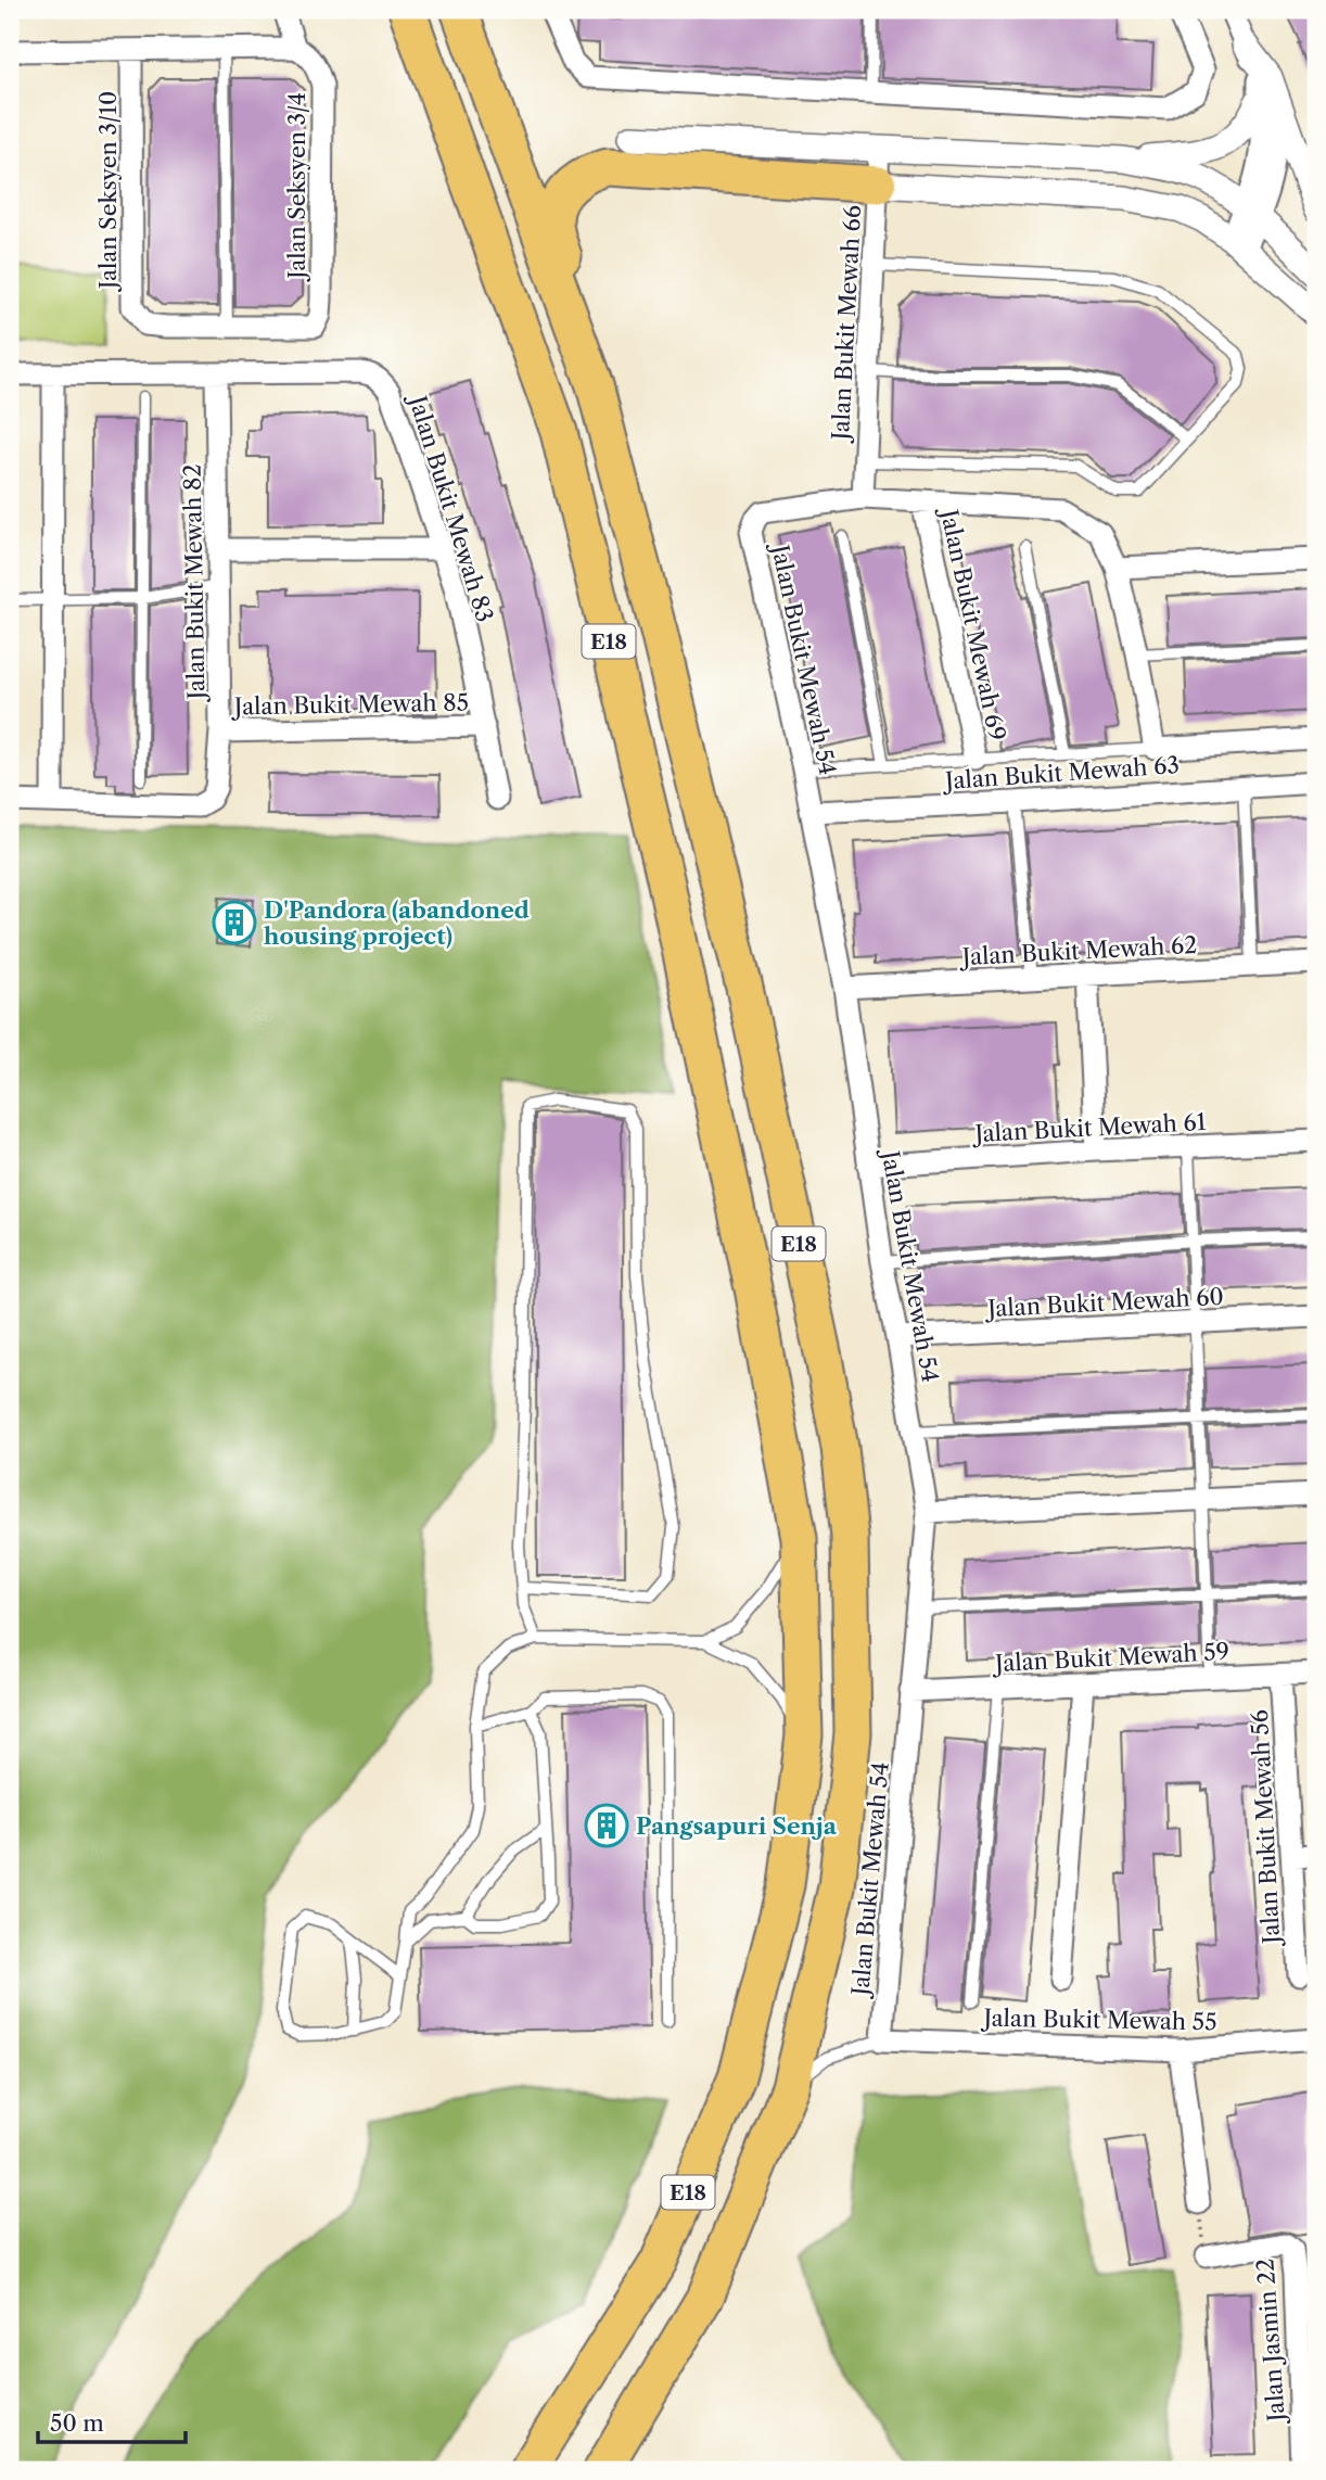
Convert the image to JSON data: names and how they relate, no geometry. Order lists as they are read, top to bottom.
{
  "streets": {
    "highway": ["E18"],
    "street": [
      "Jalan Seksyen 3/4",
      "Jalan Seksyen 3/10",
      "Jalan Bukit Mewah 66",
      "Jalan Bukit Mewah 83",
      "Jalan Bukit Mewah 82",
      "Jalan Bukit Mewah 69",
      "Jalan Bukit Mewah 54",
      "Jalan Bukit Mewah 85",
      "Jalan Bukit Mewah 63",
      "Jalan Bukit Mewah 62",
      "Jalan Bukit Mewah 61",
      "Jalan Bukit Mewah 60",
      "Jalan Bukit Mewah 59",
      "Jalan Bukit Mewah 56",
      "Jalan Bukit Mewah 55",
      "Jalan Jasmin 22"
    ]
  },
  "crossings": [
    ["Jalan Seksyen 3/4", "Jalan Seksyen 3/10"],
    ["Jalan Bukit Mewah 66", "Jalan Bukit Mewah 54"],
    ["Jalan Bukit Mewah 83", "Jalan Bukit Mewah 82"],
    ["Jalan Bukit Mewah 83", "Jalan Bukit Mewah 85"],
    ["Jalan Bukit Mewah 82", "Jalan Bukit Mewah 85"],
    ["Jalan Bukit Mewah 54", "Jalan Bukit Mewah 63"],
    ["Jalan Bukit Mewah 54", "Jalan Bukit Mewah 62"],
    ["Jalan Bukit Mewah 54", "Jalan Bukit Mewah 61"],
    ["Jalan Bukit Mewah 54", "Jalan Bukit Mewah 60"],
    ["Jalan Bukit Mewah 54", "Jalan Bukit Mewah 59"],
    ["Jalan Bukit Mewah 54", "Jalan Bukit Mewah 55"],
    ["Jalan Bukit Mewah 59", "Jalan Bukit Mewah 56"],
    ["Jalan Bukit Mewah 59", "Jalan Bukit Mewah 55"]
  ],
  "places": {
    "building": ["D'Pandora (abandoned housing project)", "Pangsapuri Senja"]
  },
  "scale_bar": "50 m"
}
